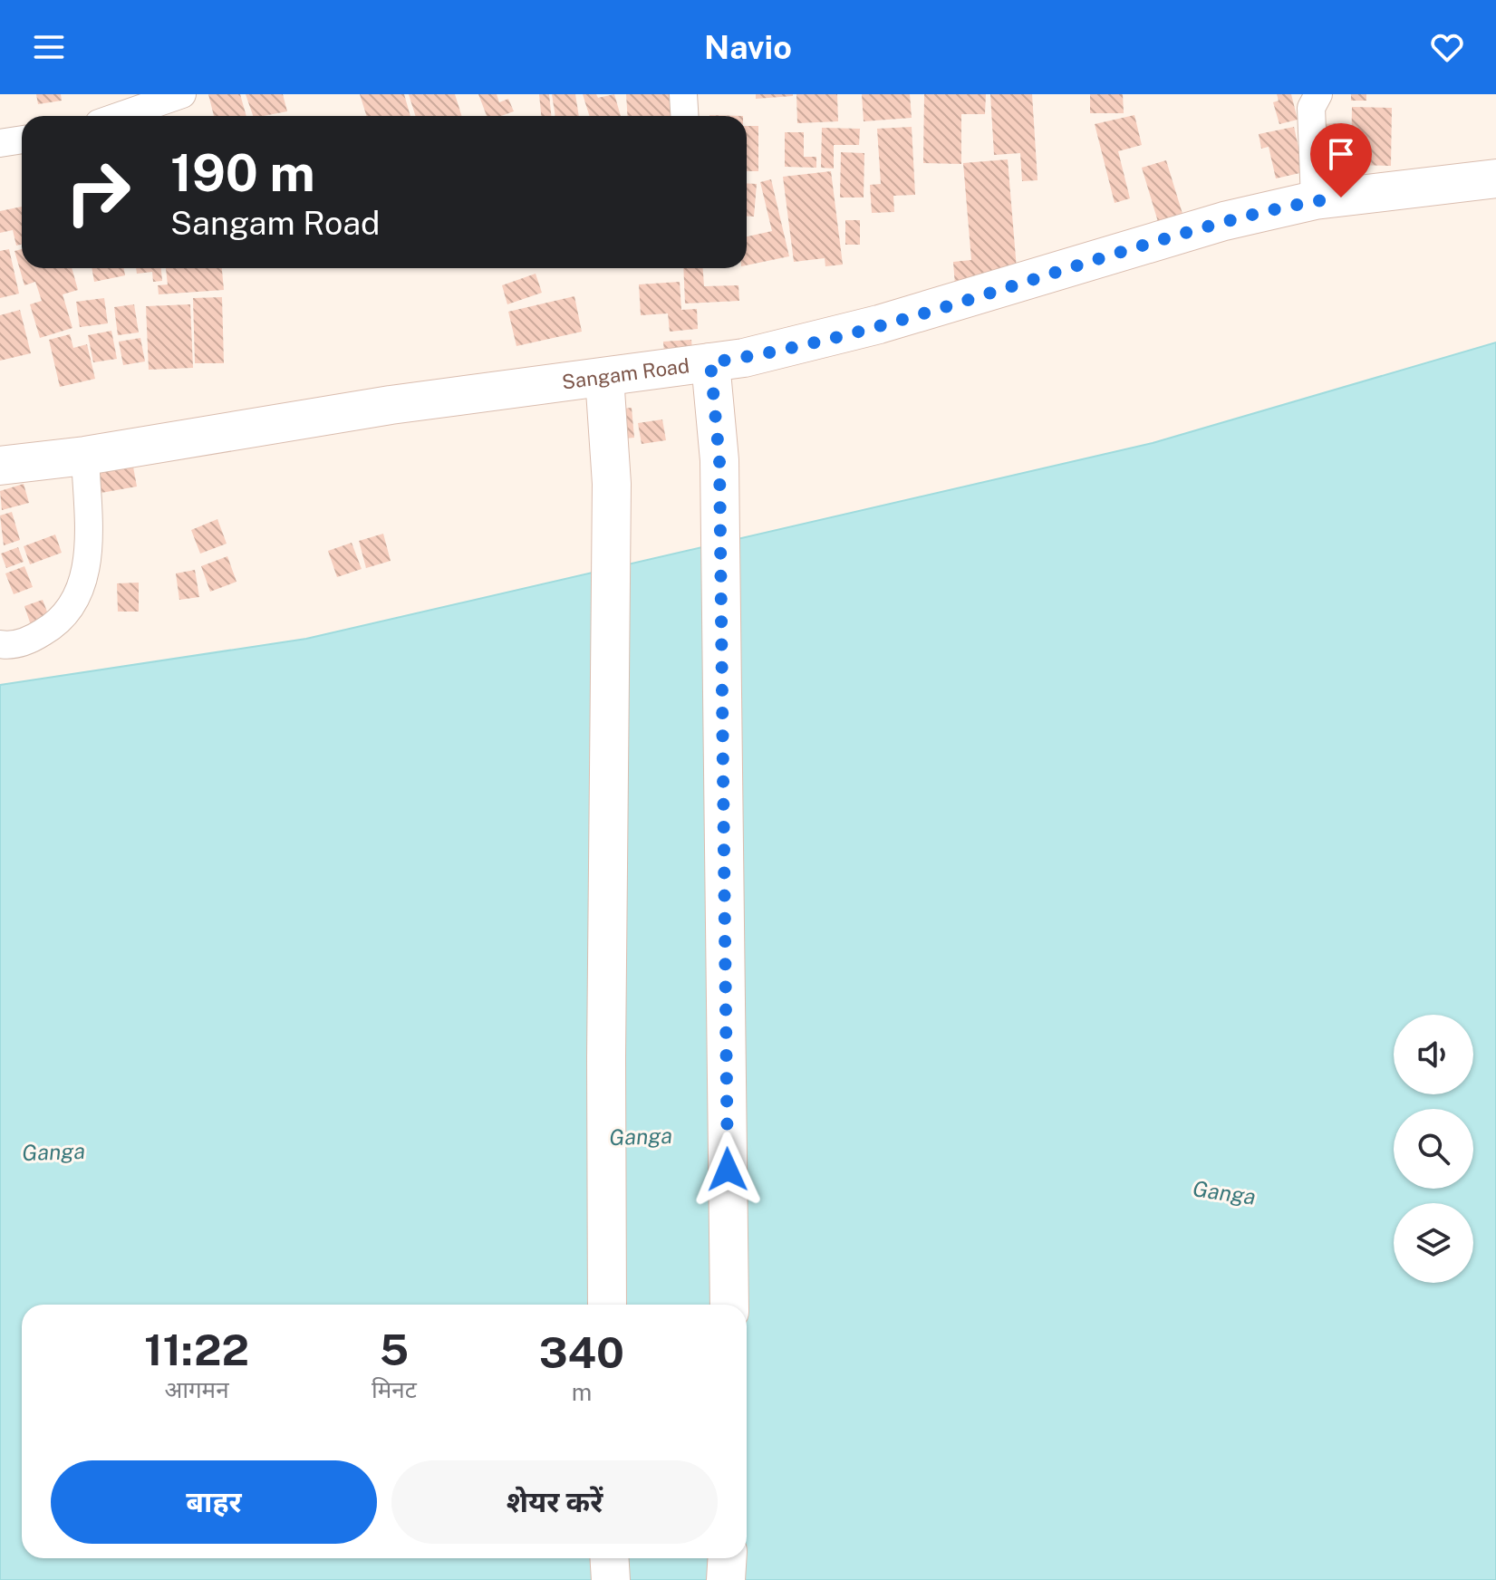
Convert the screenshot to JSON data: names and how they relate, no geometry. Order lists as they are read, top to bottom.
{
  "streets": {
    "street": ["Sangam Road"]
  },
  "water": ["Ganga"],
  "page": {
    "header": "Navio",
    "turn": ["190 m", "Sangam Road"],
    "eta": [
      "11:22",
      "आगमन",
      "5",
      "मिनट",
      "340",
      "m"
    ],
    "buttons": ["बाहर", "शेयर करें"]
  }
}
